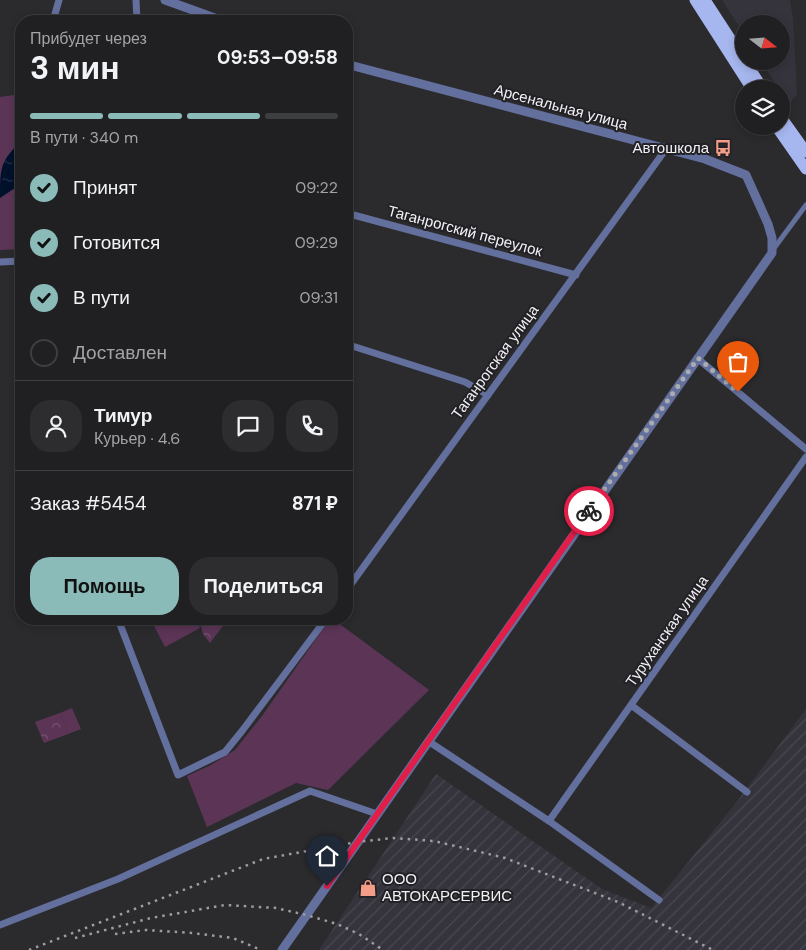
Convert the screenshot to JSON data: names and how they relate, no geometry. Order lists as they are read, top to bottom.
{
  "streets": {
    "street": [
      "Арсенальная улица",
      "Таганрогский переулок",
      "Таганрогская улица",
      "Туруханская улица"
    ]
  },
  "crossings": [
    ["Арсенальная улица", "Таганрогская улица"],
    ["Таганрогский переулок", "Таганрогская улица"]
  ],
  "places": {
    "bus stop": ["Автошкола"],
    "shop": ["ООО АВТОКАРСЕРВИС"]
  },
  "north": "right",
  "page": {
    "heading": ["3 мин", "Прибудет через", "09:53–09:58"],
    "panel": [
      "Тимур",
      "Курьер · 4.6",
      "Заказ #5454",
      "871 ₽"
    ],
    "bar": "В пути · 340 m",
    "list": [
      ["Принят", "09:22"],
      ["Готовится", "09:29"],
      ["В пути", "09:31"],
      "Доставлен"
    ],
    "buttons": ["Помощь", "Поделиться"]
  }
}
